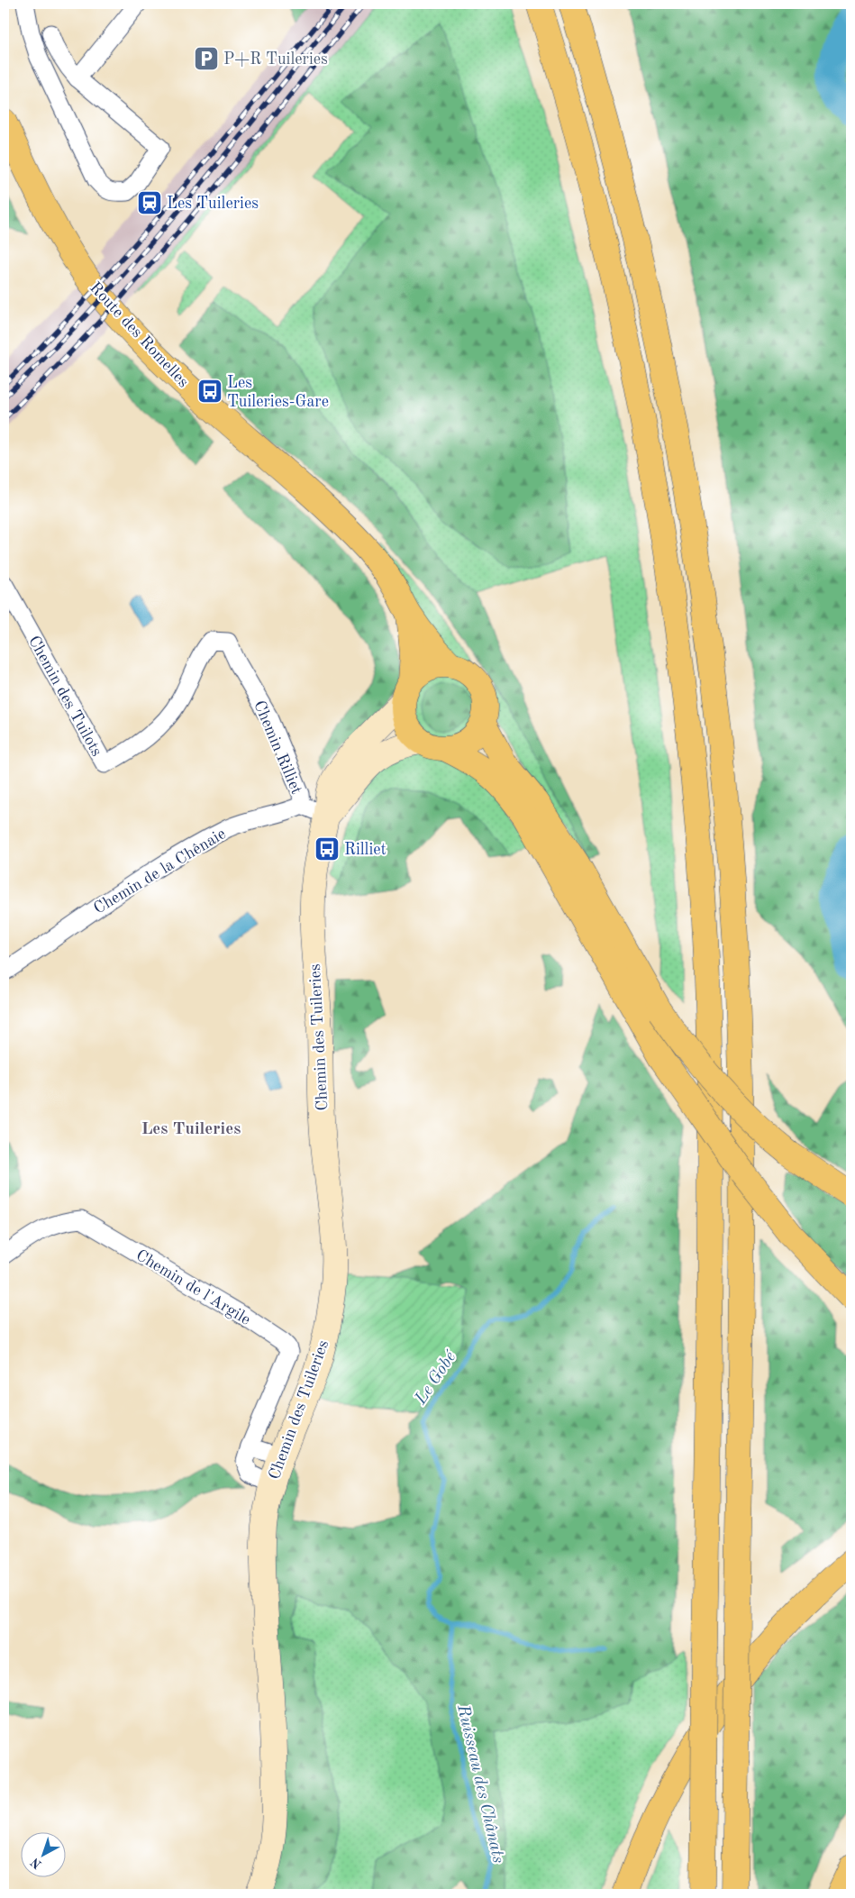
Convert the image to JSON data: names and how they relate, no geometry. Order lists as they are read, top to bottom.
{
  "streets": {
    "main road": ["Route des Romelles"],
    "street": [
      "Chemin des Tuilots",
      "Chemin Rilliet",
      "Chemin de la Chênaie",
      "Chemin des Tuileries",
      "Chemin de l'Argile"
    ]
  },
  "crossings": [
    ["Route des Romelles", "Chemin des Tuileries"],
    ["Chemin des Tuilots", "Chemin Rilliet"],
    ["Chemin Rilliet", "Chemin de la Chênaie"],
    ["Chemin des Tuileries", "Chemin de l'Argile"]
  ],
  "districts": ["Les Tuileries"],
  "water": ["Le Gobé", "Ruisseau des Chânats"],
  "places": {
    "parking": ["P+R Tuileries"],
    "station": ["Les Tuileries"],
    "bus stop": ["Les Tuileries-Gare", "Rilliet"]
  },
  "north": "bottom left"
}
